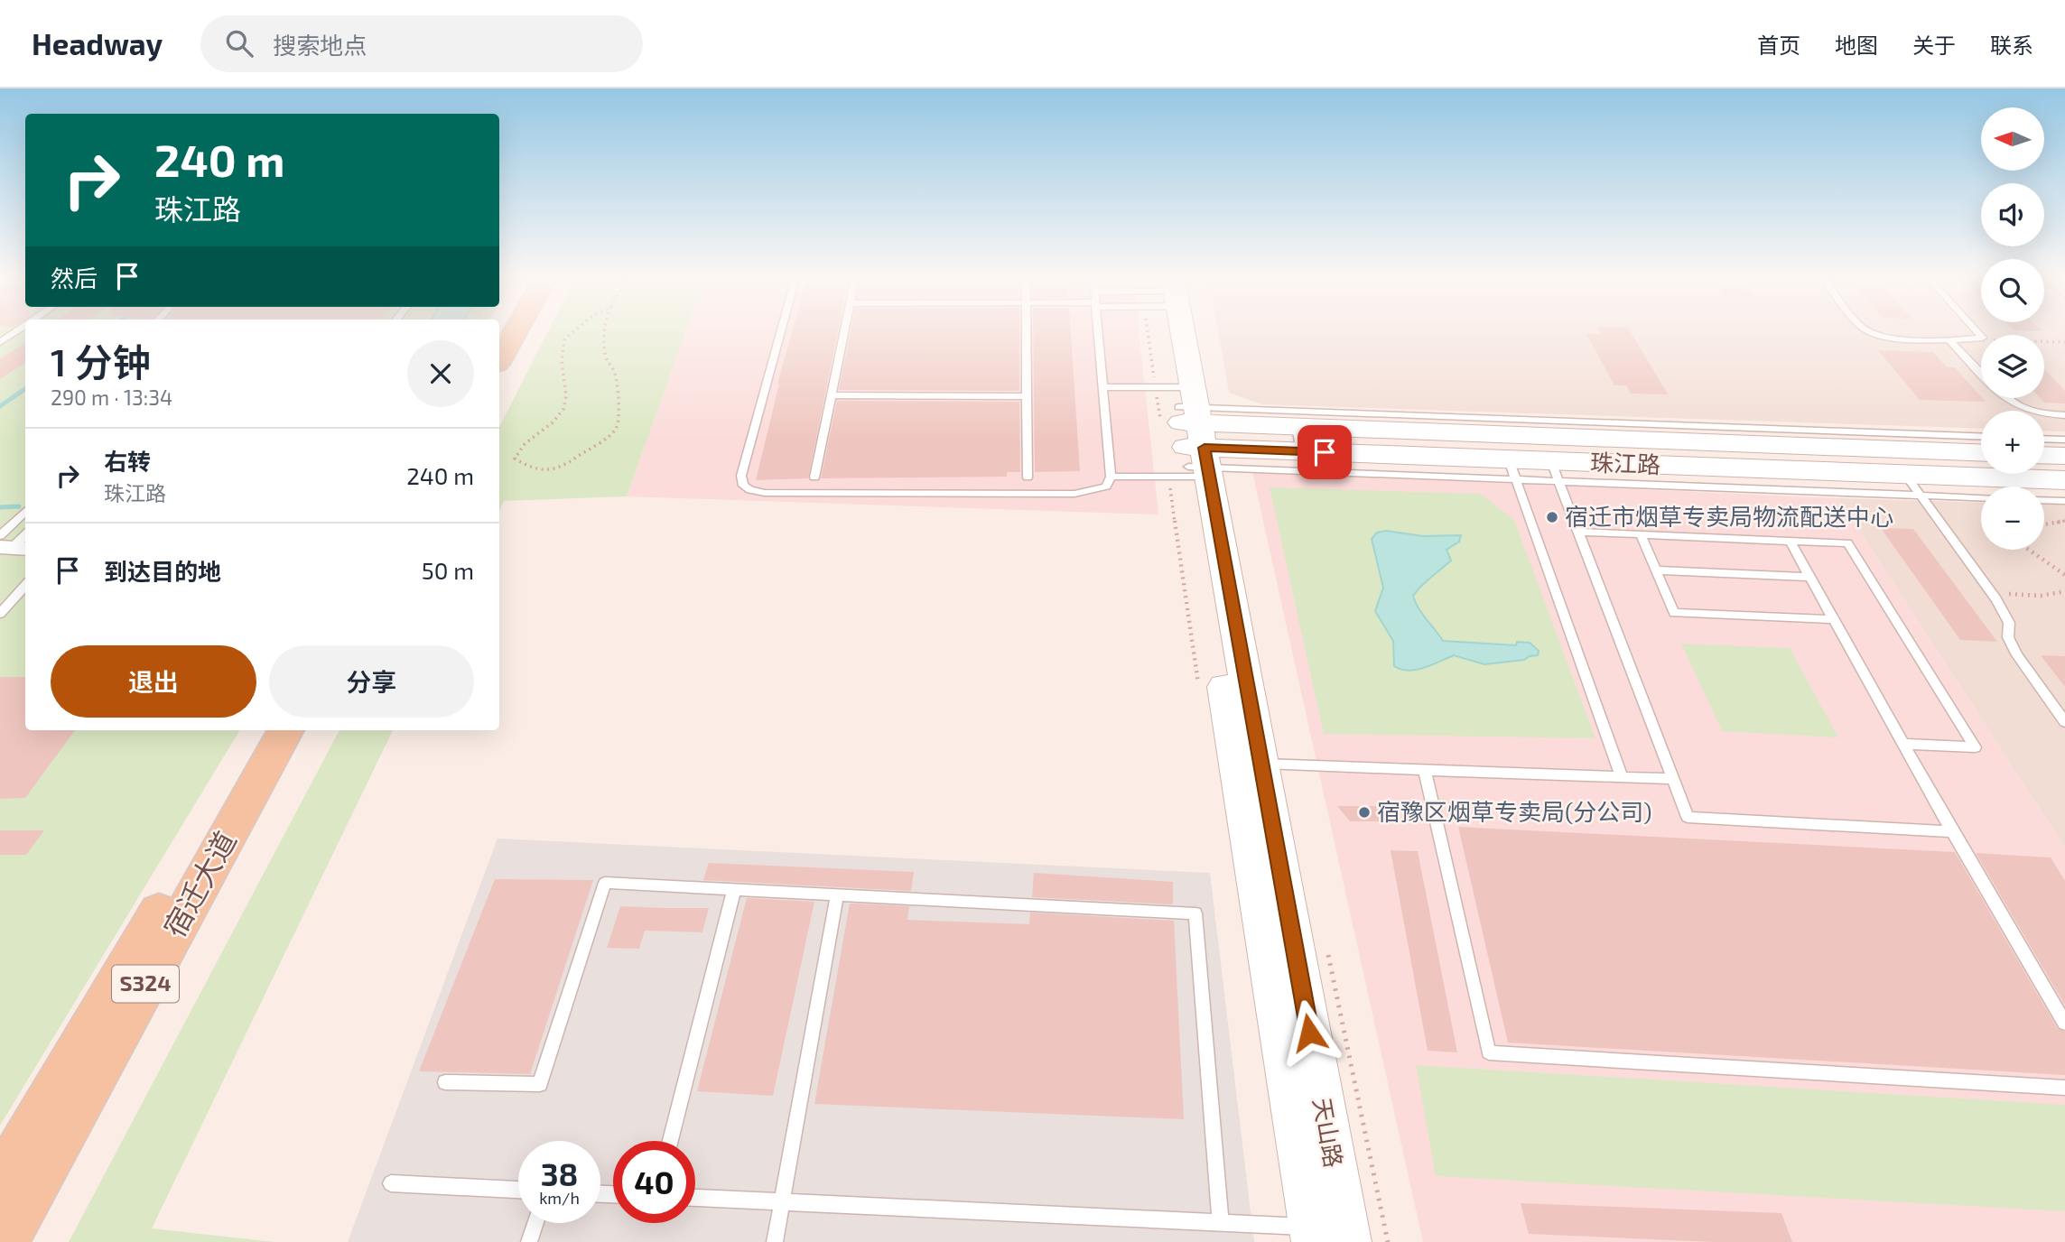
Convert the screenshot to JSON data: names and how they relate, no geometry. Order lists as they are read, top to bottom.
{
  "streets": {
    "main road": ["宿迁大道", "S324"],
    "street": ["珠江路", "天山路"]
  },
  "crossings": [
    ["珠江路", "天山路"]
  ],
  "places": ["宿迁市烟草专卖局物流配送中心", "宿豫区烟草专卖局(分公司)"],
  "north": "left",
  "page": {
    "header": "Headway",
    "search": "搜索地点",
    "nav": [
      "首页",
      "地图",
      "关于",
      "联系"
    ],
    "map_buttons": ["+", "−"],
    "turn": ["240 m", "珠江路"],
    "then": "然后",
    "heading": ["1 分钟", "290 m · 13:34"],
    "list": [
      {
        "name": "右转",
        "note": "珠江路",
        "value": "240 m"
      },
      {
        "name": "到达目的地",
        "value": "50 m"
      }
    ],
    "buttons": ["退出", "分享"],
    "speed": "38 km/h",
    "limit": "40"
  }
}
